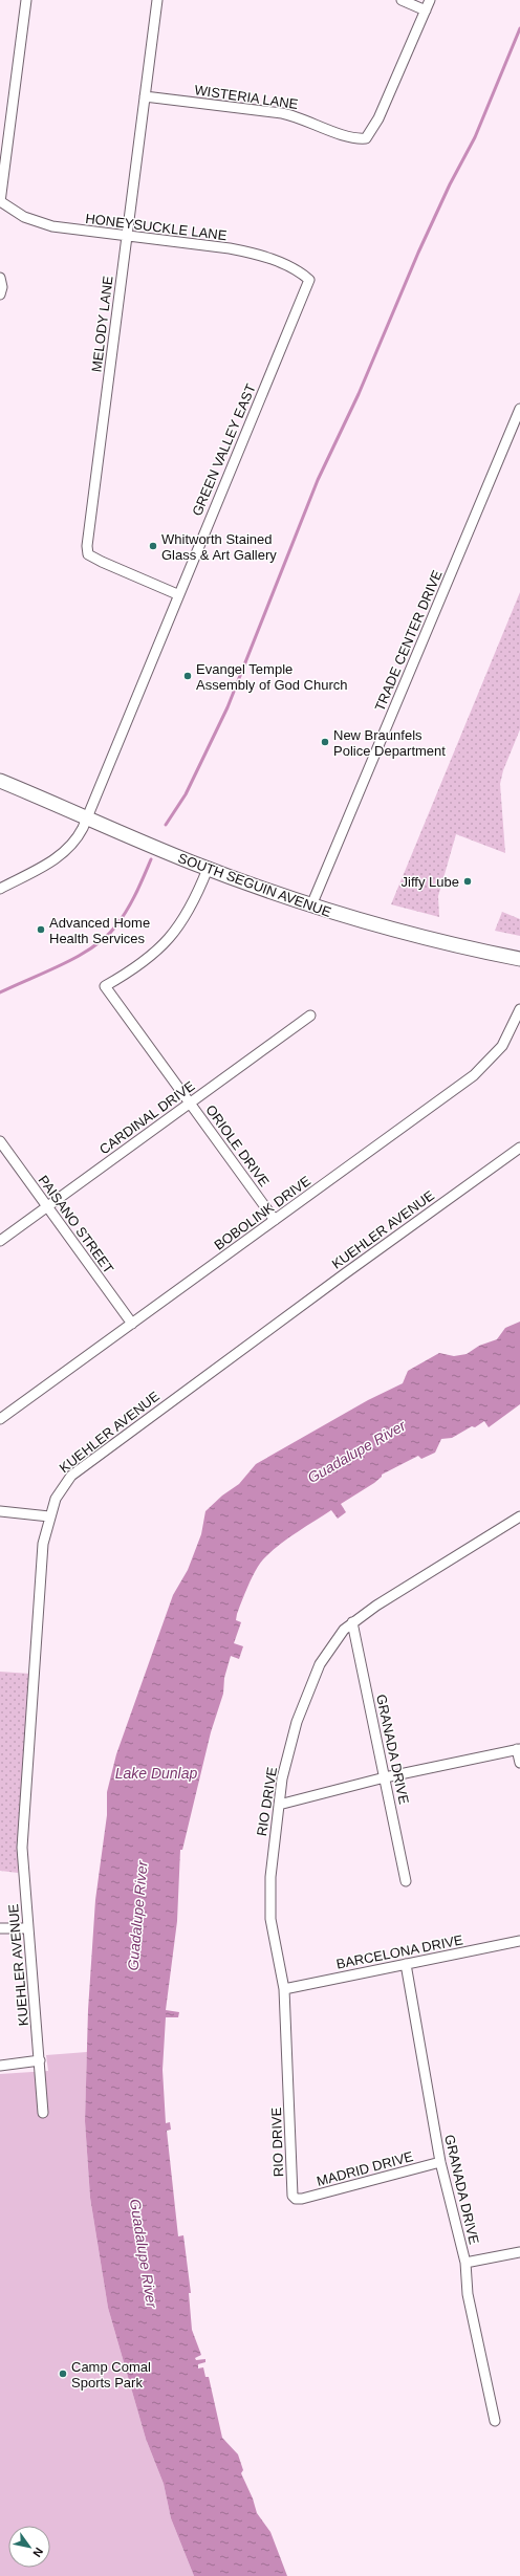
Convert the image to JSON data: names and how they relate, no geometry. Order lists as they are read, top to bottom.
{
  "streets": {
    "main road": ["SOUTH SEGUIN AVENUE"],
    "street": [
      "WISTERIA LANE",
      "HONEYSUCKLE LANE",
      "MELODY LANE",
      "GREEN VALLEY EAST",
      "TRADE CENTER DRIVE",
      "CARDINAL DRIVE",
      "ORIOLE DRIVE",
      "BOBOLINK DRIVE",
      "PAISANO STREET",
      "KUEHLER AVENUE",
      "GRANADA DRIVE",
      "RIO DRIVE",
      "BARCELONA DRIVE",
      "MADRID DRIVE"
    ]
  },
  "crossings": [
    ["WISTERIA LANE", "MELODY LANE"],
    ["HONEYSUCKLE LANE", "MELODY LANE"],
    ["HONEYSUCKLE LANE", "GREEN VALLEY EAST"],
    ["MELODY LANE", "GREEN VALLEY EAST"],
    ["GREEN VALLEY EAST", "SOUTH SEGUIN AVENUE"],
    ["TRADE CENTER DRIVE", "SOUTH SEGUIN AVENUE"],
    ["SOUTH SEGUIN AVENUE", "ORIOLE DRIVE"],
    ["CARDINAL DRIVE", "ORIOLE DRIVE"],
    ["CARDINAL DRIVE", "PAISANO STREET"],
    ["ORIOLE DRIVE", "BOBOLINK DRIVE"],
    ["BOBOLINK DRIVE", "PAISANO STREET"],
    ["GRANADA DRIVE", "RIO DRIVE"],
    ["GRANADA DRIVE", "BARCELONA DRIVE"],
    ["GRANADA DRIVE", "MADRID DRIVE"],
    ["RIO DRIVE", "BARCELONA DRIVE"],
    ["RIO DRIVE", "MADRID DRIVE"]
  ],
  "water": ["Guadalupe River", "Lake Dunlap"],
  "places": [
    "Whitworth Stained Glass & Art Gallery",
    "Evangel Temple Assembly of God Church",
    "New Braunfels Police Department",
    "Jiffy Lube",
    "Advanced Home Health Services",
    "Camp Comal Sports Park"
  ],
  "north": "bottom right"
}
